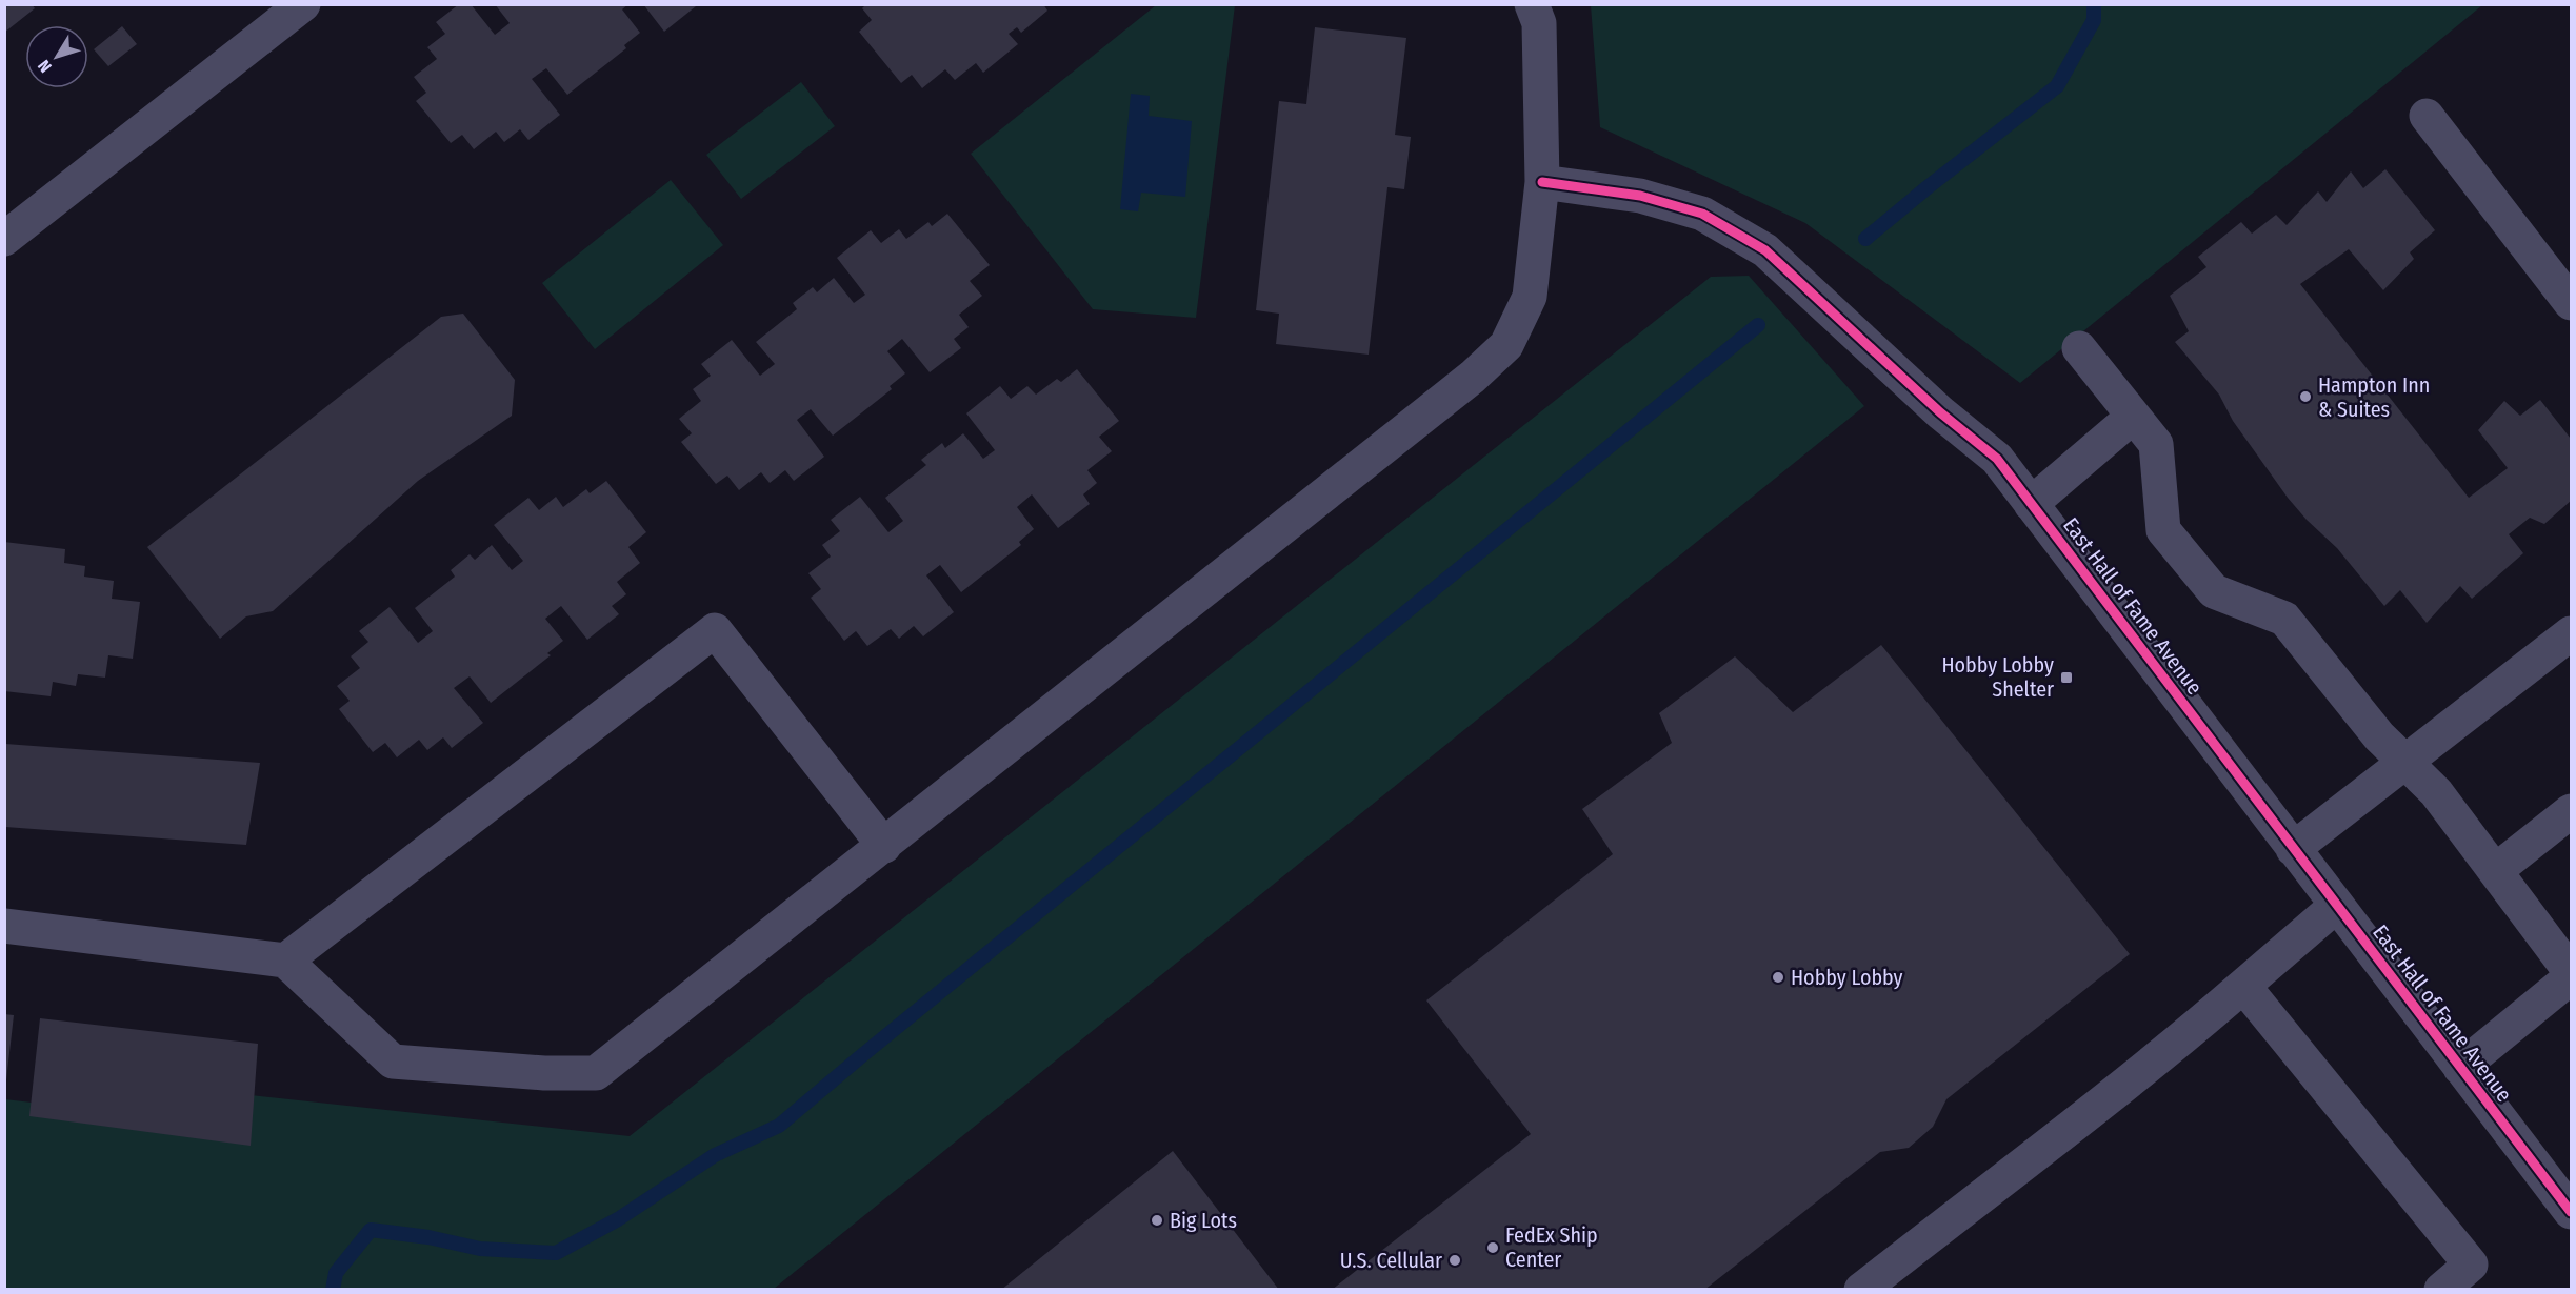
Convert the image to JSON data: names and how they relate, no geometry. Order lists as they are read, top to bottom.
{
  "streets": {
    "street": ["East Hall of Fame Avenue"]
  },
  "places": {
    "other": [
      "Hampton Inn & Suites",
      "Hobby Lobby",
      "Big Lots",
      "FedEx Ship Center",
      "U.S. Cellular"
    ],
    "transit": ["Hobby Lobby Shelter"]
  },
  "north": "bottom left"
}
